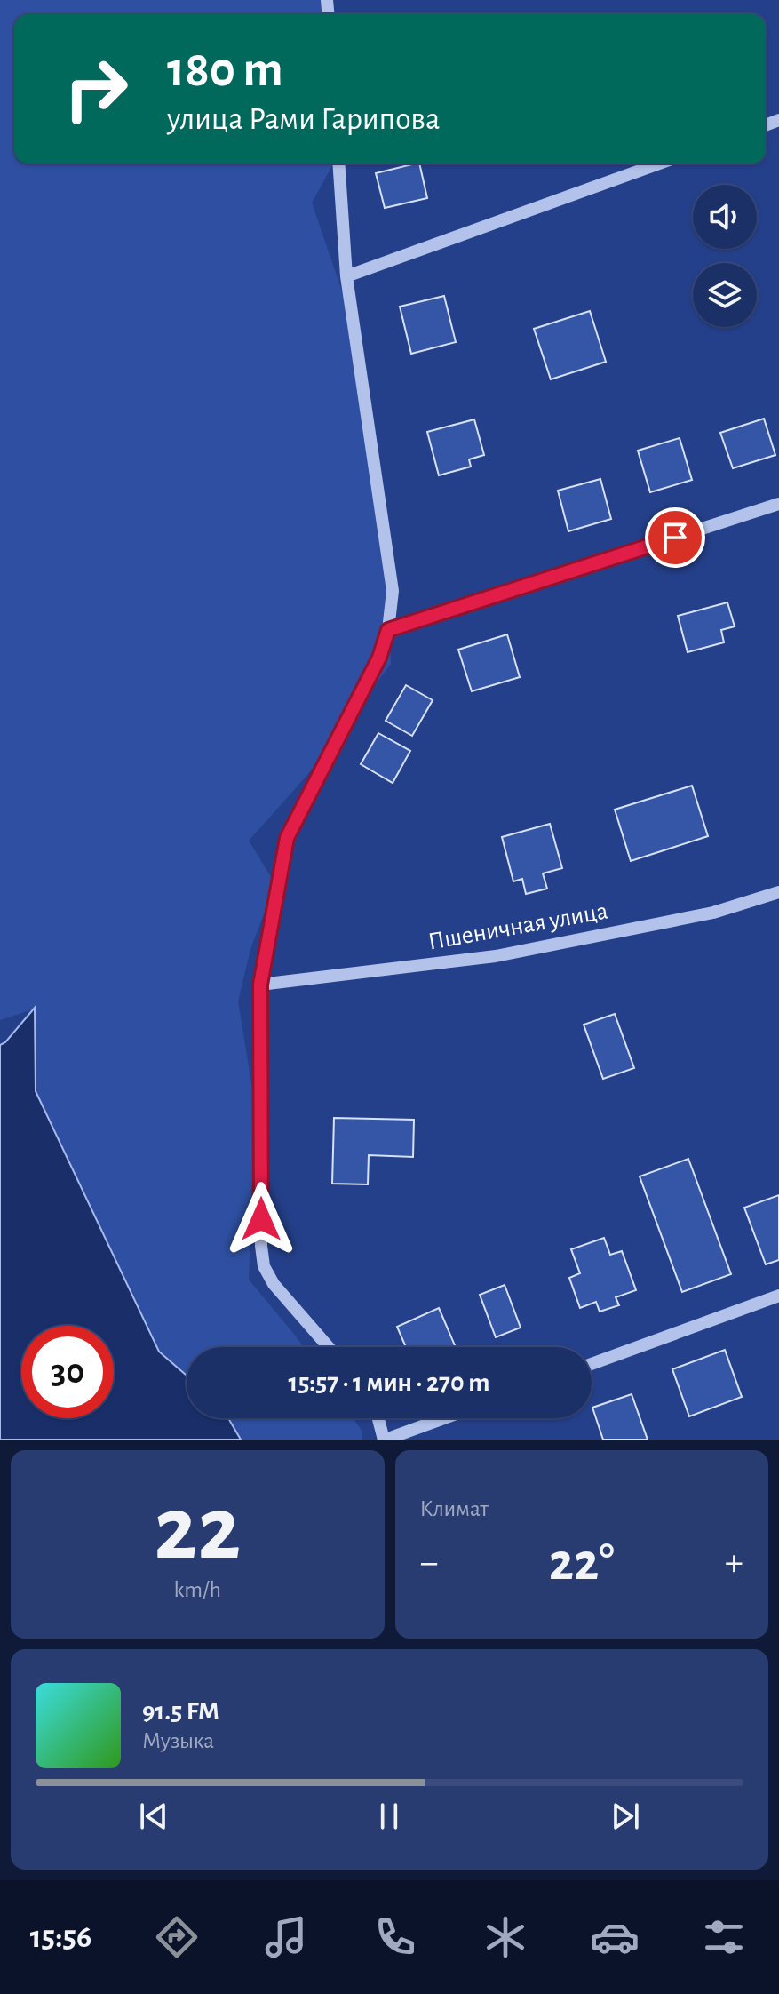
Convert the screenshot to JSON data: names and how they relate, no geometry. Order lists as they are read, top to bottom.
{
  "streets": {
    "street": ["Пшеничная улица"]
  },
  "page": {
    "turn": ["180 m", "улица Рами Гарипова"],
    "limit": "30",
    "trip": "15:57 · 1 мин · 270 m",
    "tile": [
      ["22", "km/h"],
      "Климат"
    ],
    "heat": ["−", "22°", "+"],
    "song": ["91.5 FM", "Музыка"],
    "tabs": "15:56"
  }
}
